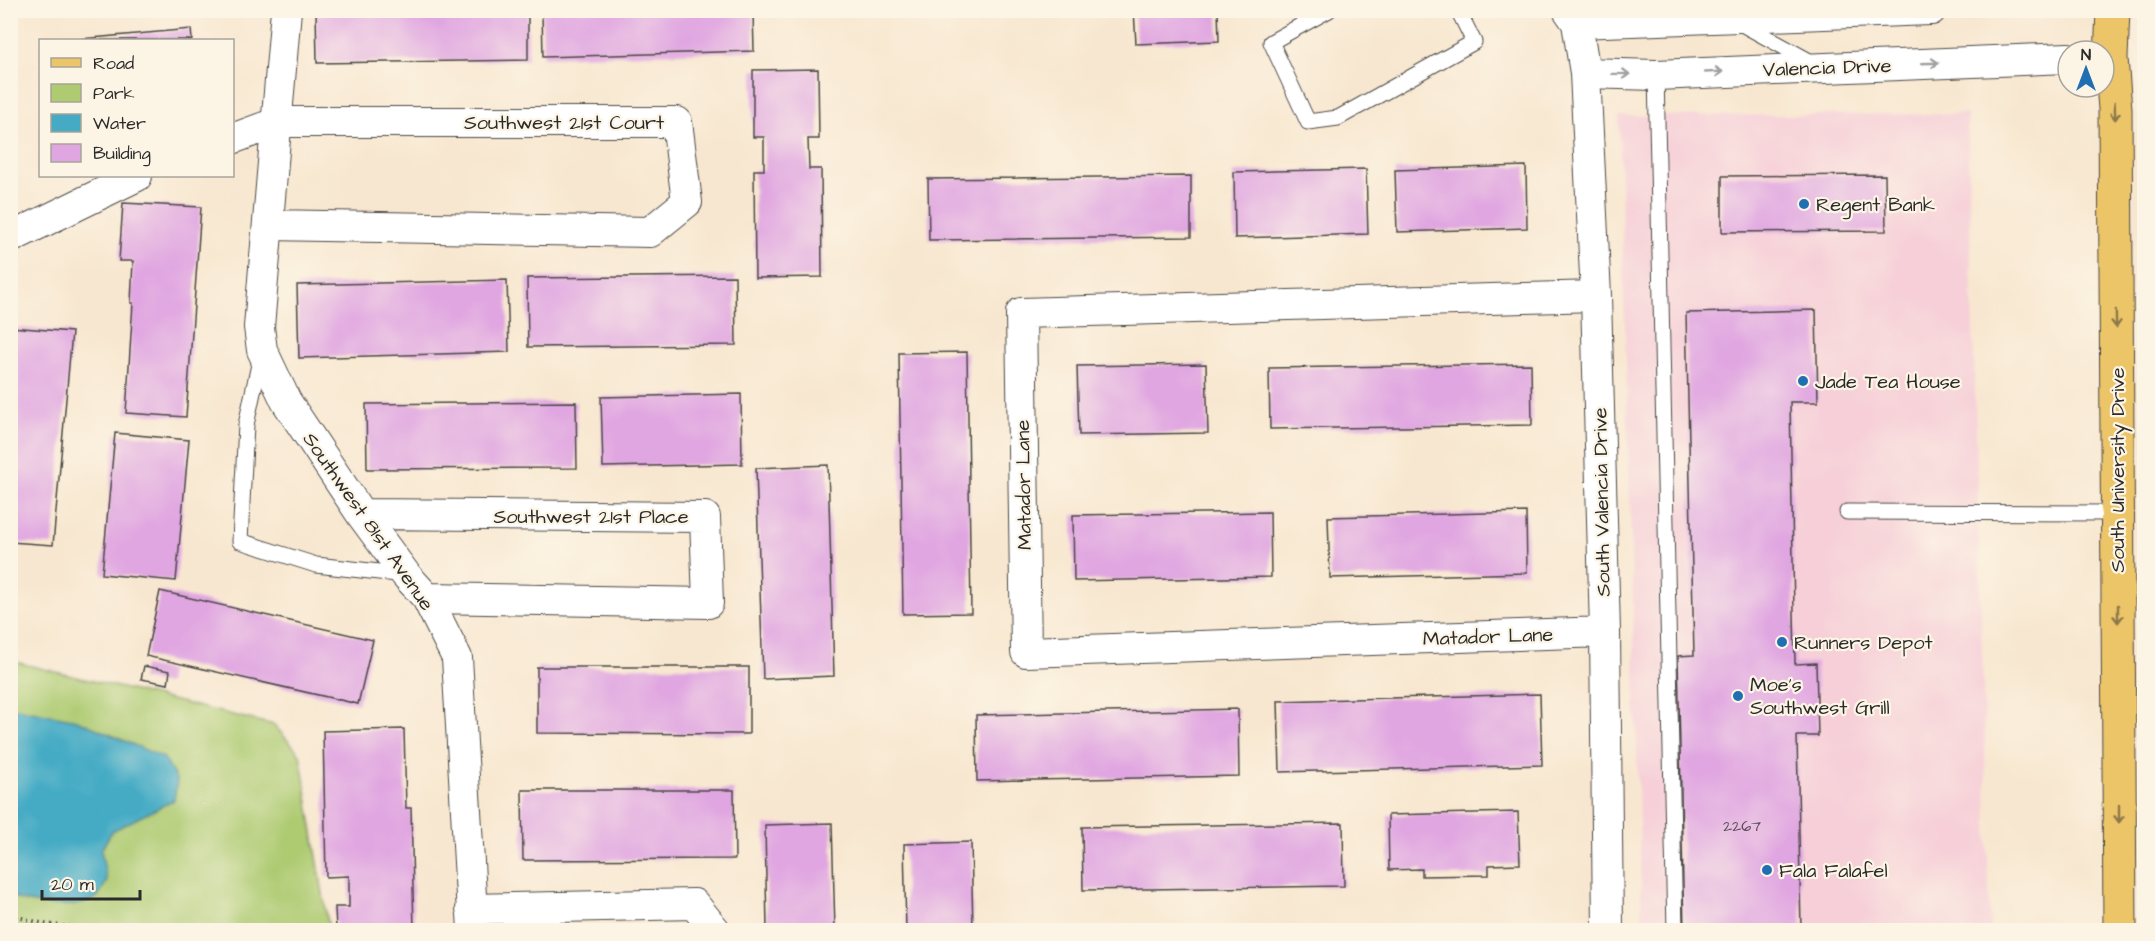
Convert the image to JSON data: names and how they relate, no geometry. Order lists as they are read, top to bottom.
{
  "streets": {
    "main road": ["South University Drive"],
    "street": [
      "Valencia Drive",
      "Southwest 21st Court",
      "Matador Lane",
      "South Valencia Drive",
      "Southwest 21st Place",
      "Southwest 81st Avenue"
    ]
  },
  "crossings": [
    ["Valencia Drive", "South Valencia Drive"],
    ["Southwest 21st Court", "Southwest 81st Avenue"],
    ["Matador Lane", "South Valencia Drive"],
    ["Southwest 21st Place", "Southwest 81st Avenue"]
  ],
  "one_way": ["South University Drive"],
  "places": [
    "Regent Bank",
    "Jade Tea House",
    "Runners Depot",
    "Moe's Southwest Grill",
    "Fala Falafel"
  ],
  "house_numbers": ["2267"],
  "legend": [
    "Road",
    "Park",
    "Water",
    "Building"
  ],
  "scale_bar": "20 m",
  "north": "top"
}
